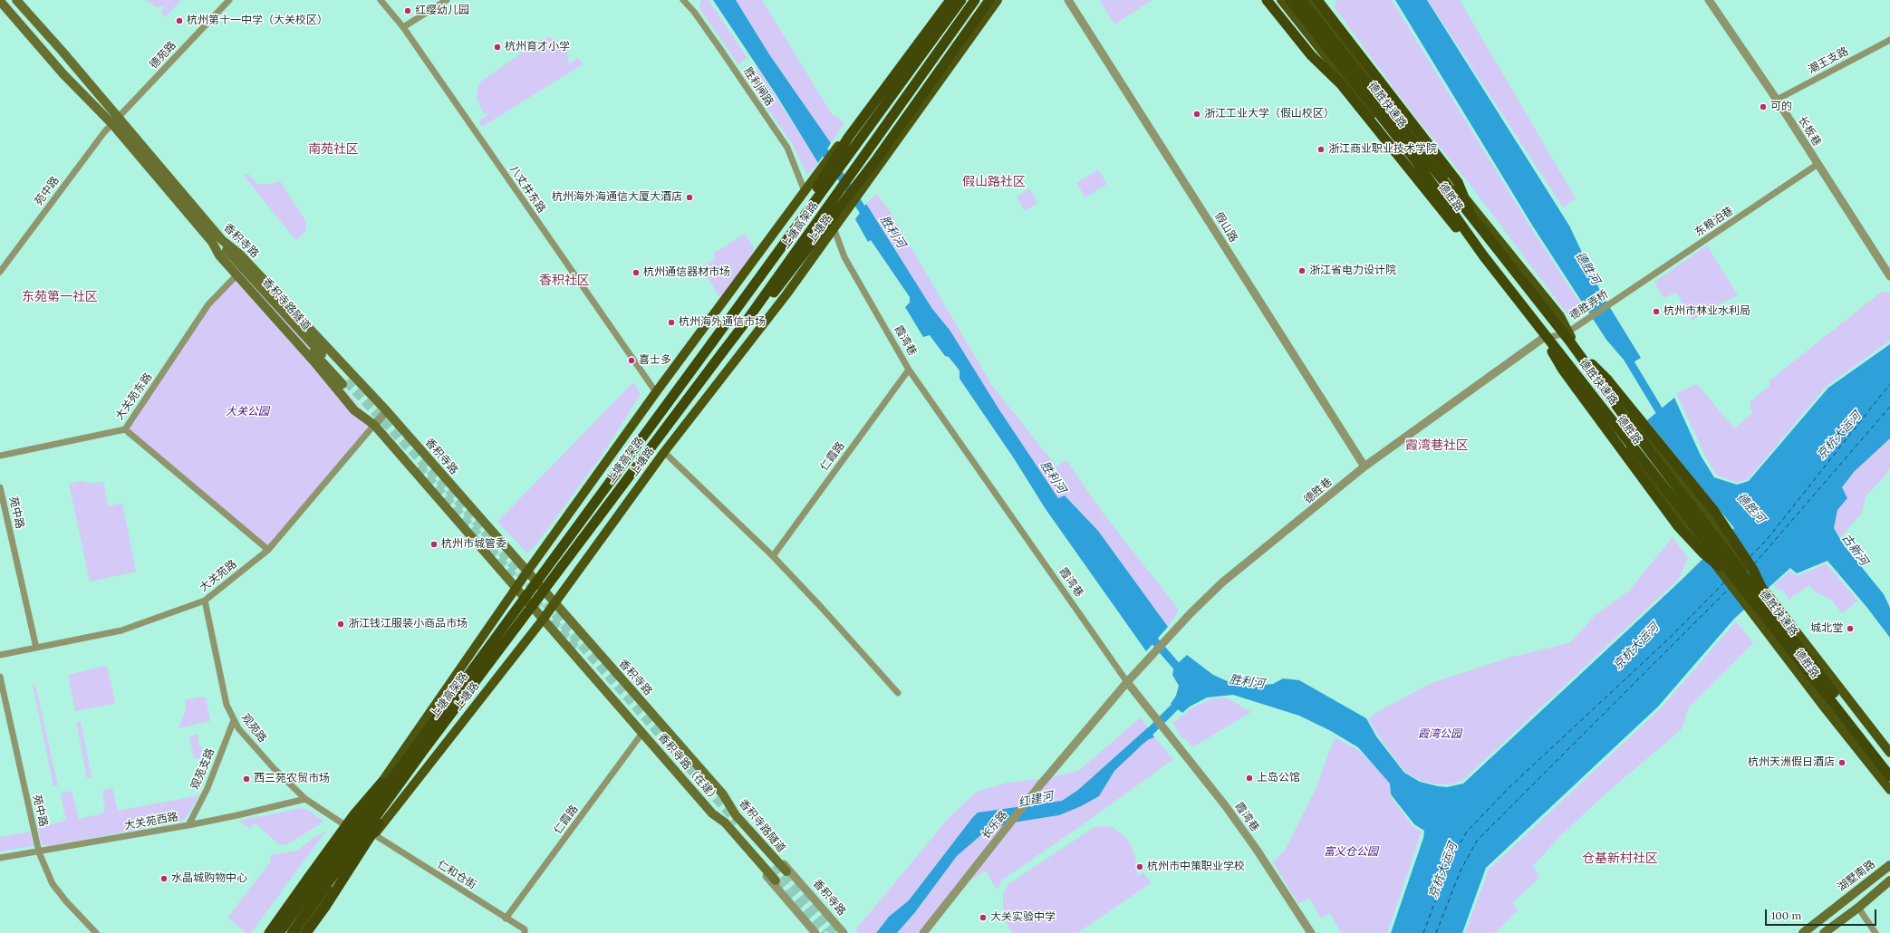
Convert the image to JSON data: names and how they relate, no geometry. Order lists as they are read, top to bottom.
{
  "streets": {
    "highway": ["德胜快速路", "上塘高架路"],
    "main road": [
      "德胜路",
      "上塘路",
      "香积寺路",
      "香积寺路隧道",
      "香积寺路（在建）",
      "湖墅南路"
    ],
    "street": [
      "德苑路",
      "潮王支路",
      "胜利闸路",
      "长板巷",
      "八丈井东路",
      "苑中路",
      "东粮泊巷",
      "假山路",
      "德胜弄桥",
      "霞湾巷",
      "大关苑东路",
      "仁霞路",
      "德胜巷",
      "大关苑路",
      "观苑路",
      "观苑支路",
      "大关苑西路",
      "长乐路",
      "仁和仓街"
    ]
  },
  "crossings": [
    ["德苑路", "苑中路"],
    ["德苑路", "香积寺路"],
    ["潮王支路", "长板巷"],
    ["胜利闸路", "上塘路"],
    ["德胜快速路", "德胜路"],
    ["德胜快速路", "德胜弄桥"],
    ["长板巷", "东粮泊巷"],
    ["八丈井东路", "上塘路"],
    ["苑中路", "香积寺路"],
    ["苑中路", "大关苑路"],
    ["苑中路", "大关苑西路"],
    ["德胜路", "德胜弄桥"],
    ["德胜路", "德胜巷"],
    ["东粮泊巷", "德胜弄桥"],
    ["假山路", "德胜巷"],
    ["上塘路", "香积寺路"],
    ["上塘路", "霞湾巷"],
    ["上塘路", "观苑路"],
    ["上塘路", "香积寺路（在建）"],
    ["上塘路", "仁和仓街"],
    ["香积寺路", "香积寺路隧道"],
    ["香积寺路", "大关苑东路"],
    ["香积寺路", "大关苑路"],
    ["香积寺路", "香积寺路（在建）"],
    ["德胜弄桥", "德胜巷"],
    ["霞湾巷", "仁霞路"],
    ["霞湾巷", "德胜巷"],
    ["霞湾巷", "长乐路"],
    ["仁霞路", "香积寺路（在建）"],
    ["仁霞路", "仁和仓街"],
    ["德胜巷", "长乐路"],
    ["大关苑路", "观苑路"],
    ["观苑路", "观苑支路"],
    ["观苑路", "大关苑西路"],
    ["观苑支路", "大关苑西路"]
  ],
  "districts": [
    "南苑社区",
    "假山路社区",
    "香积社区",
    "东苑第一社区",
    "霞湾巷社区",
    "仓基新村社区"
  ],
  "water": [
    "胜利河",
    "德胜河",
    "京杭大运河",
    "古新河",
    "红建河"
  ],
  "parks": ["大关公园", "霞湾公园", "富义仓公园"],
  "places": [
    "红缨幼儿园",
    "杭州第十一中学（大关校区）",
    "杭州育才小学",
    "可的",
    "浙江工业大学（假山校区）",
    "浙江商业职业技术学院",
    "杭州海外海通信大厦大酒店",
    "浙江省电力设计院",
    "杭州通信器材市场",
    "杭州市林业水利局",
    "杭州海外通信市场",
    "喜士多",
    "杭州市城管委",
    "浙江钱江服装小商品市场",
    "城北堂",
    "杭州天洲假日酒店",
    "上岛公馆",
    "西三苑农贸市场",
    "杭州市中策职业学校",
    "水晶城购物中心",
    "大关实验中学"
  ],
  "scale_bar": "100 m"
}
